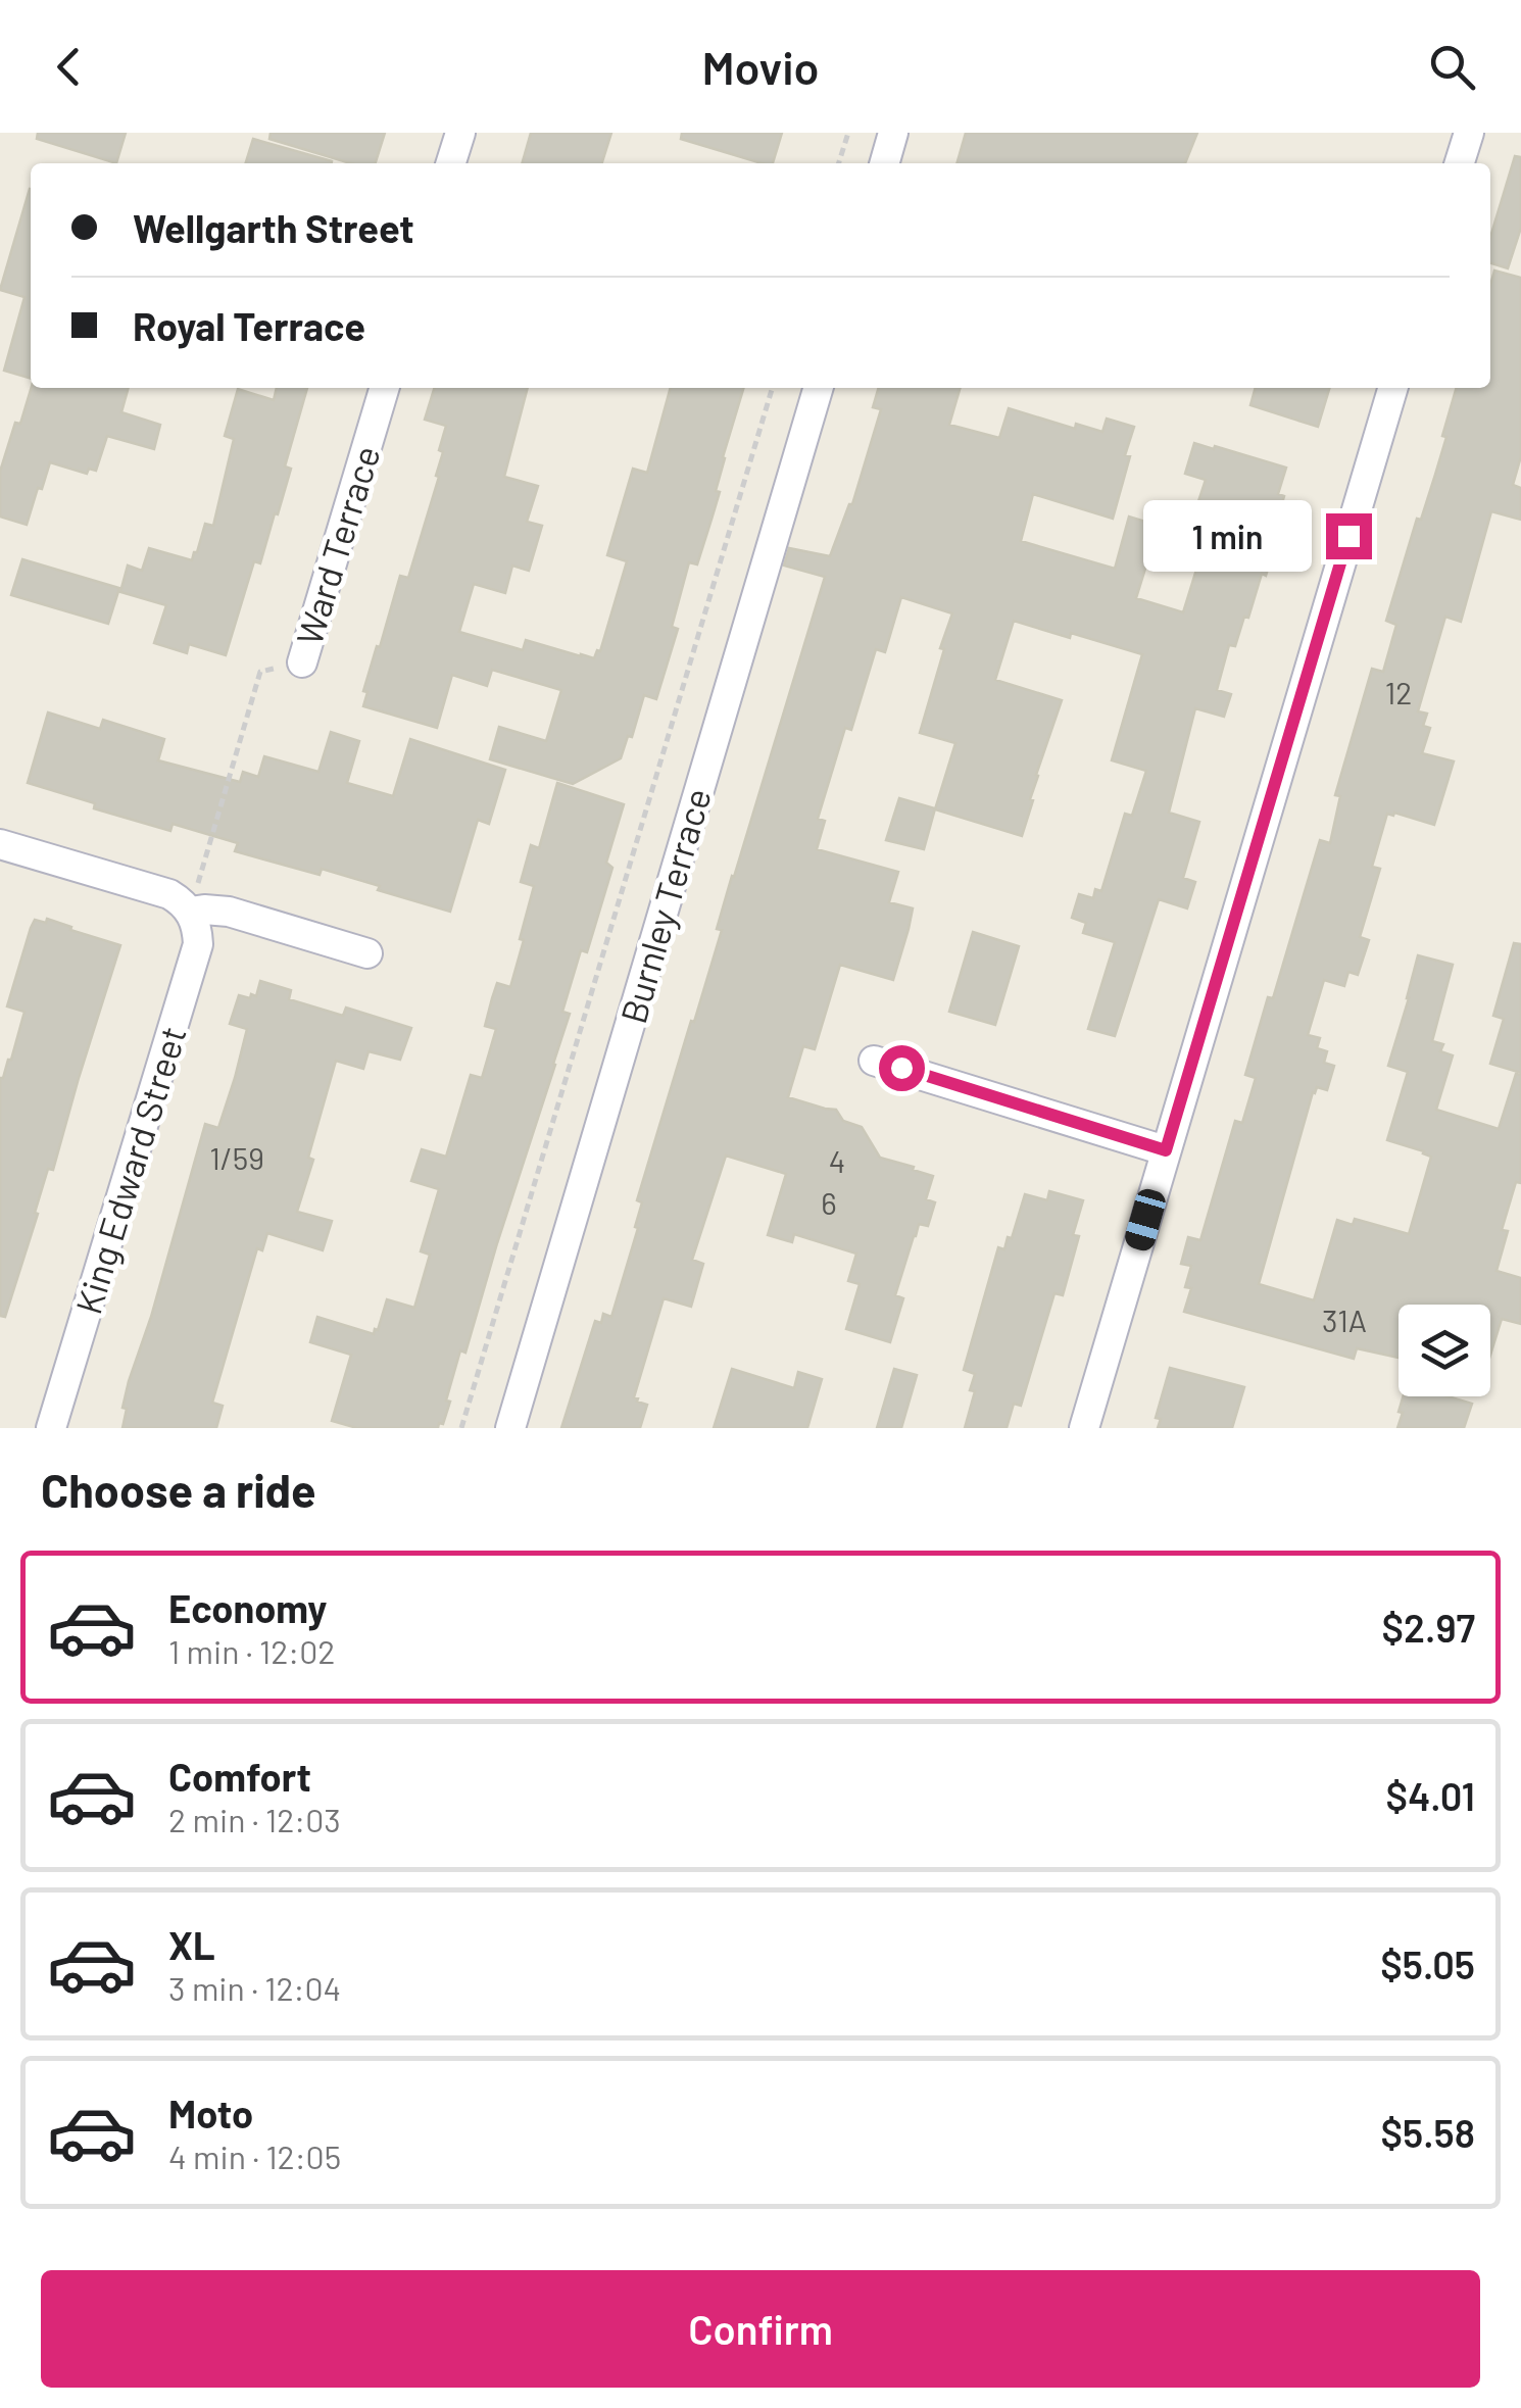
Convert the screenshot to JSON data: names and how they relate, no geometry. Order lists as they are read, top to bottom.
{
  "streets": {
    "street": ["Ward Terrace", "Burnley Terrace", "King Edward Street"]
  },
  "crossings": [
    ["Ward Terrace", "King Edward Street"]
  ],
  "house_numbers": [
    "12",
    "1/59",
    "4",
    "6",
    "31A"
  ],
  "page": {
    "header": "Movio",
    "banner": ["Wellgarth Street", "Royal Terrace"],
    "bubble": "1 min",
    "heading": "Choose a ride",
    "list": [
      {
        "name": "Economy",
        "note": "1 min · 12:02",
        "value": "$2.97"
      },
      {
        "name": "Comfort",
        "note": "2 min · 12:03",
        "value": "$4.01"
      },
      {
        "name": "XL",
        "note": "3 min · 12:04",
        "value": "$5.05"
      },
      {
        "name": "Moto",
        "note": "4 min · 12:05",
        "value": "$5.58"
      }
    ],
    "buttons": "Confirm"
  }
}
